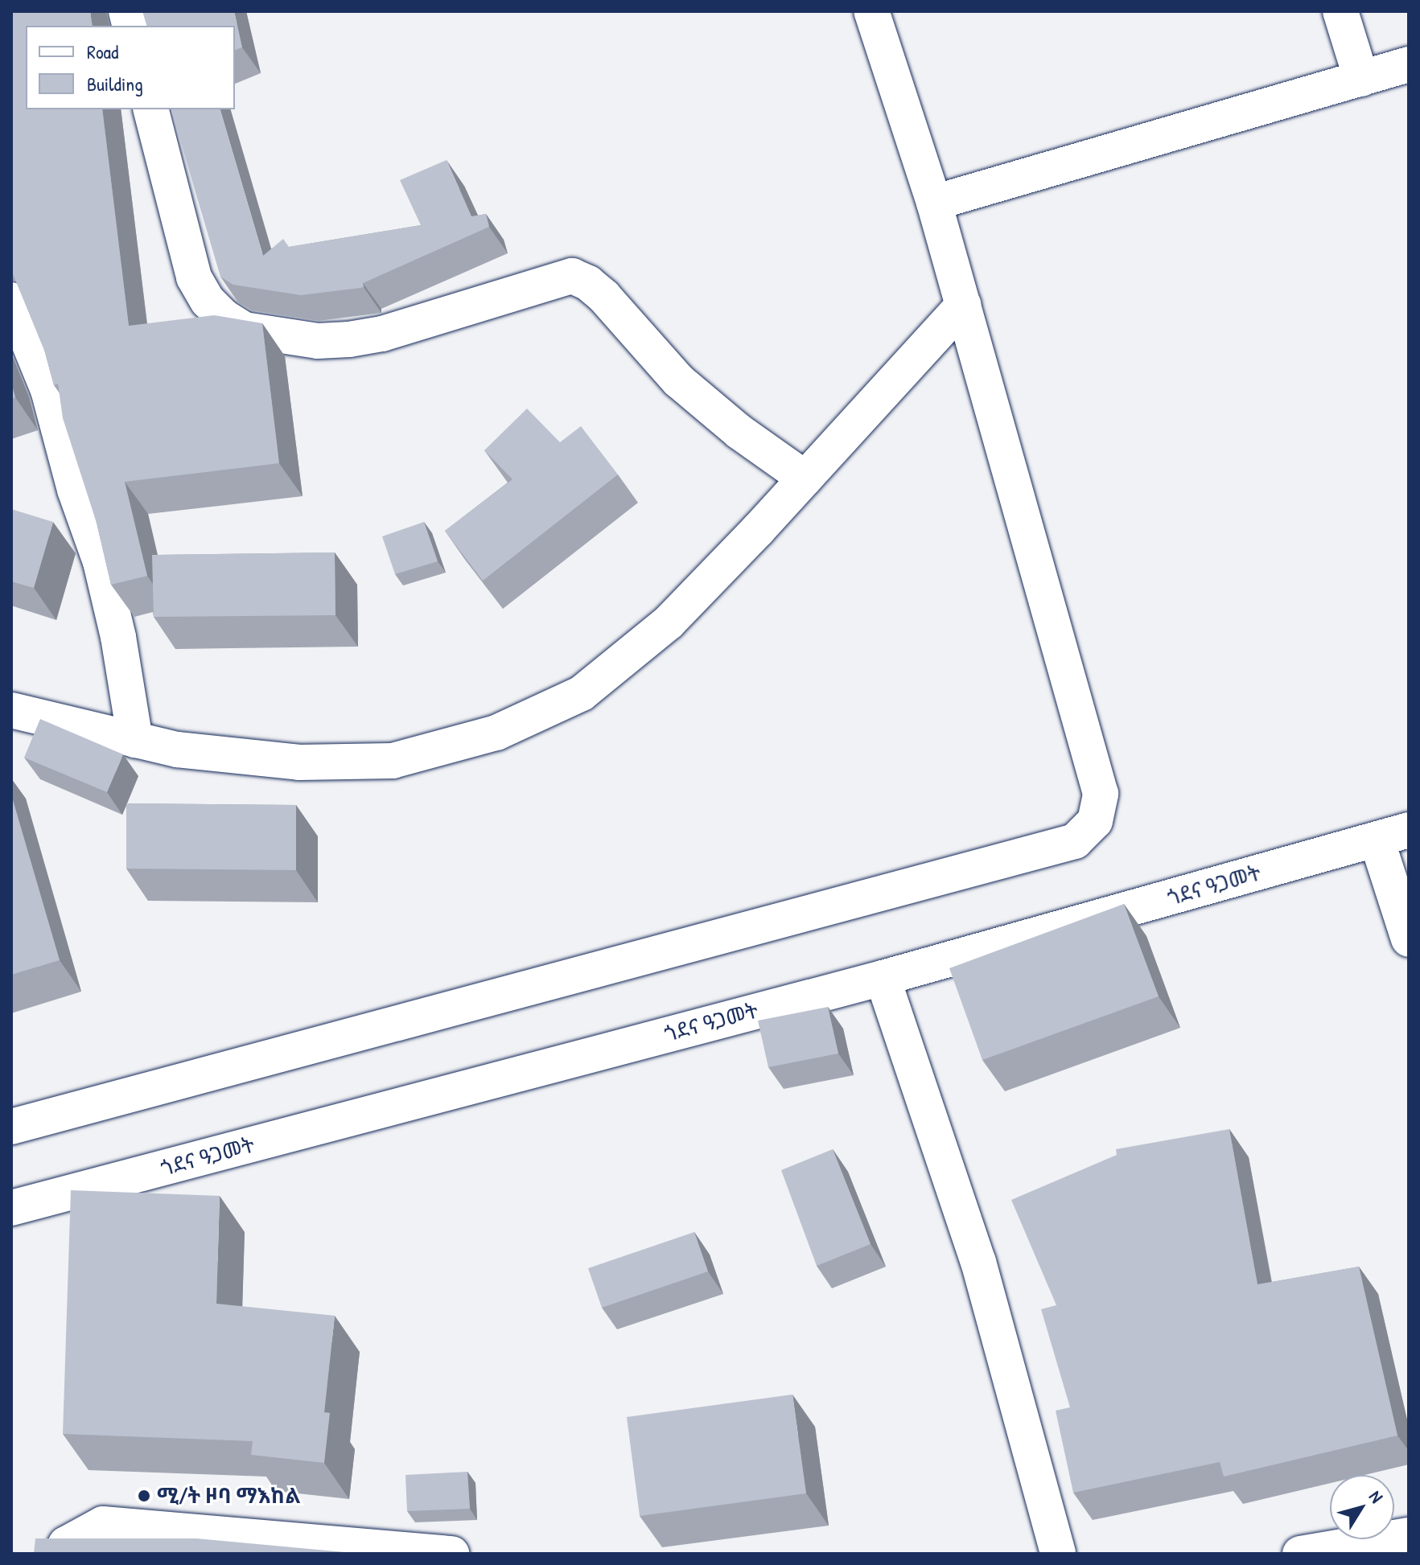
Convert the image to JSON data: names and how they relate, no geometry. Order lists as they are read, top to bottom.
{
  "streets": {
    "street": ["ጎደና ዓጋመት"]
  },
  "places": ["ሚ/ት ዞባ ማእከል"],
  "legend": ["Road", "Building"],
  "north": "top right"
}
